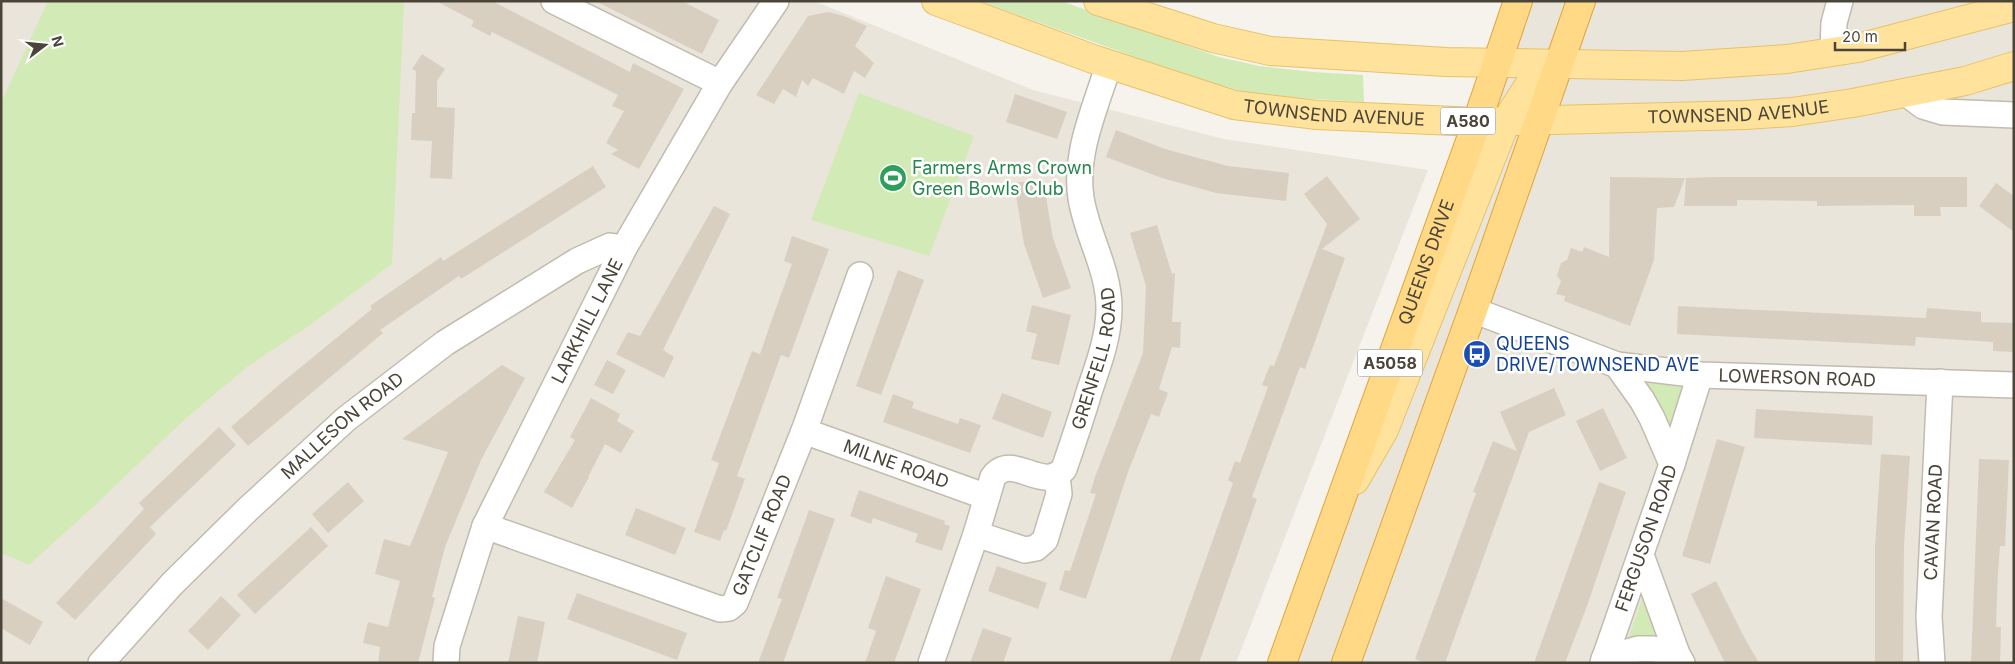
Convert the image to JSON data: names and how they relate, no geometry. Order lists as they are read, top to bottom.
{
  "streets": {
    "highway": ["QUEENS DRIVE", "A5058"],
    "main road": ["TOWNSEND AVENUE", "A580"],
    "street": [
      "LARKHILL LANE",
      "GRENFELL ROAD",
      "LOWERSON ROAD",
      "MALLESON ROAD",
      "MILNE ROAD",
      "CAVAN ROAD",
      "GATCLIF ROAD",
      "FERGUSON ROAD"
    ]
  },
  "crossings": [
    ["TOWNSEND AVENUE", "QUEENS DRIVE"],
    ["TOWNSEND AVENUE", "GRENFELL ROAD"],
    ["TOWNSEND AVENUE", "A5058"],
    ["LARKHILL LANE", "MALLESON ROAD"],
    ["LARKHILL LANE", "GATCLIF ROAD"],
    ["A5058", "LOWERSON ROAD"],
    ["LOWERSON ROAD", "CAVAN ROAD"],
    ["LOWERSON ROAD", "FERGUSON ROAD"],
    ["MILNE ROAD", "GATCLIF ROAD"]
  ],
  "places": {
    "sports": ["Farmers Arms Crown Green Bowls Club"],
    "bus stop": ["QUEENS DRIVE/TOWNSEND AVE"]
  },
  "scale_bar": "20 m",
  "north": "right"
}
